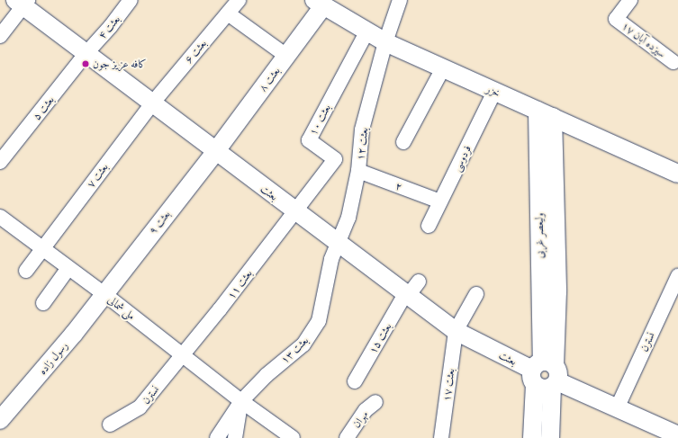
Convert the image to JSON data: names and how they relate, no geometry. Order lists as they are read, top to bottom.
{
  "streets": {
    "street": [
      "بعثت ۴",
      "سیزده آبان ۱۷",
      "بعثت ۶",
      "بعثت ۸",
      "خزر",
      "بعثت ۵",
      "بعثت ۱۰",
      "بعثت ۱۲",
      "فردوسی",
      "بعثت ۷",
      "۲",
      "بعثت",
      "بعثت ۹",
      "ولیعصر غربی",
      "بعثت ۱۱",
      "ملی شمالی",
      "بعثت ۱۵",
      "نسترن",
      "بعثت ۱۳",
      "رسول زاده",
      "بعثت ۱۷",
      "مهران"
    ]
  },
  "crossings": [
    ["بعثت ۴", "بعثت ۵"],
    ["بعثت ۴", "بعثت"],
    ["بعثت ۶", "بعثت ۷"],
    ["بعثت ۶", "بعثت"],
    ["بعثت ۸", "خزر"],
    ["بعثت ۸", "بعثت"],
    ["بعثت ۸", "بعثت ۹"],
    ["خزر", "بعثت ۱۰"],
    ["خزر", "بعثت ۱۲"],
    ["خزر", "فردوسی"],
    ["خزر", "ولیعصر غربی"],
    ["بعثت ۵", "بعثت"],
    ["بعثت ۱۰", "بعثت"],
    ["بعثت ۱۰", "بعثت ۱۱"],
    ["بعثت ۱۲", "۲"],
    ["بعثت ۱۲", "بعثت"],
    ["بعثت ۱۲", "بعثت ۱۳"],
    ["فردوسی", "۲"],
    ["بعثت ۷", "بعثت"],
    ["بعثت ۷", "ملی شمالی"],
    ["بعثت", "بعثت ۹"],
    ["بعثت", "ولیعصر غربی"],
    ["بعثت", "بعثت ۱۱"],
    ["بعثت", "بعثت ۱۵"],
    ["بعثت", "نسترن"],
    ["بعثت", "بعثت ۱۳"],
    ["بعثت", "بعثت ۱۷"],
    ["بعثت ۹", "ملی شمالی"],
    ["بعثت ۹", "رسول زاده"],
    ["بعثت ۱۱", "ملی شمالی"],
    ["بعثت ۱۱", "نسترن"],
    ["ملی شمالی", "نسترن"],
    ["ملی شمالی", "بعثت ۱۳"],
    ["ملی شمالی", "رسول زاده"]
  ],
  "places": ["کافه عزیز جون"]
}
